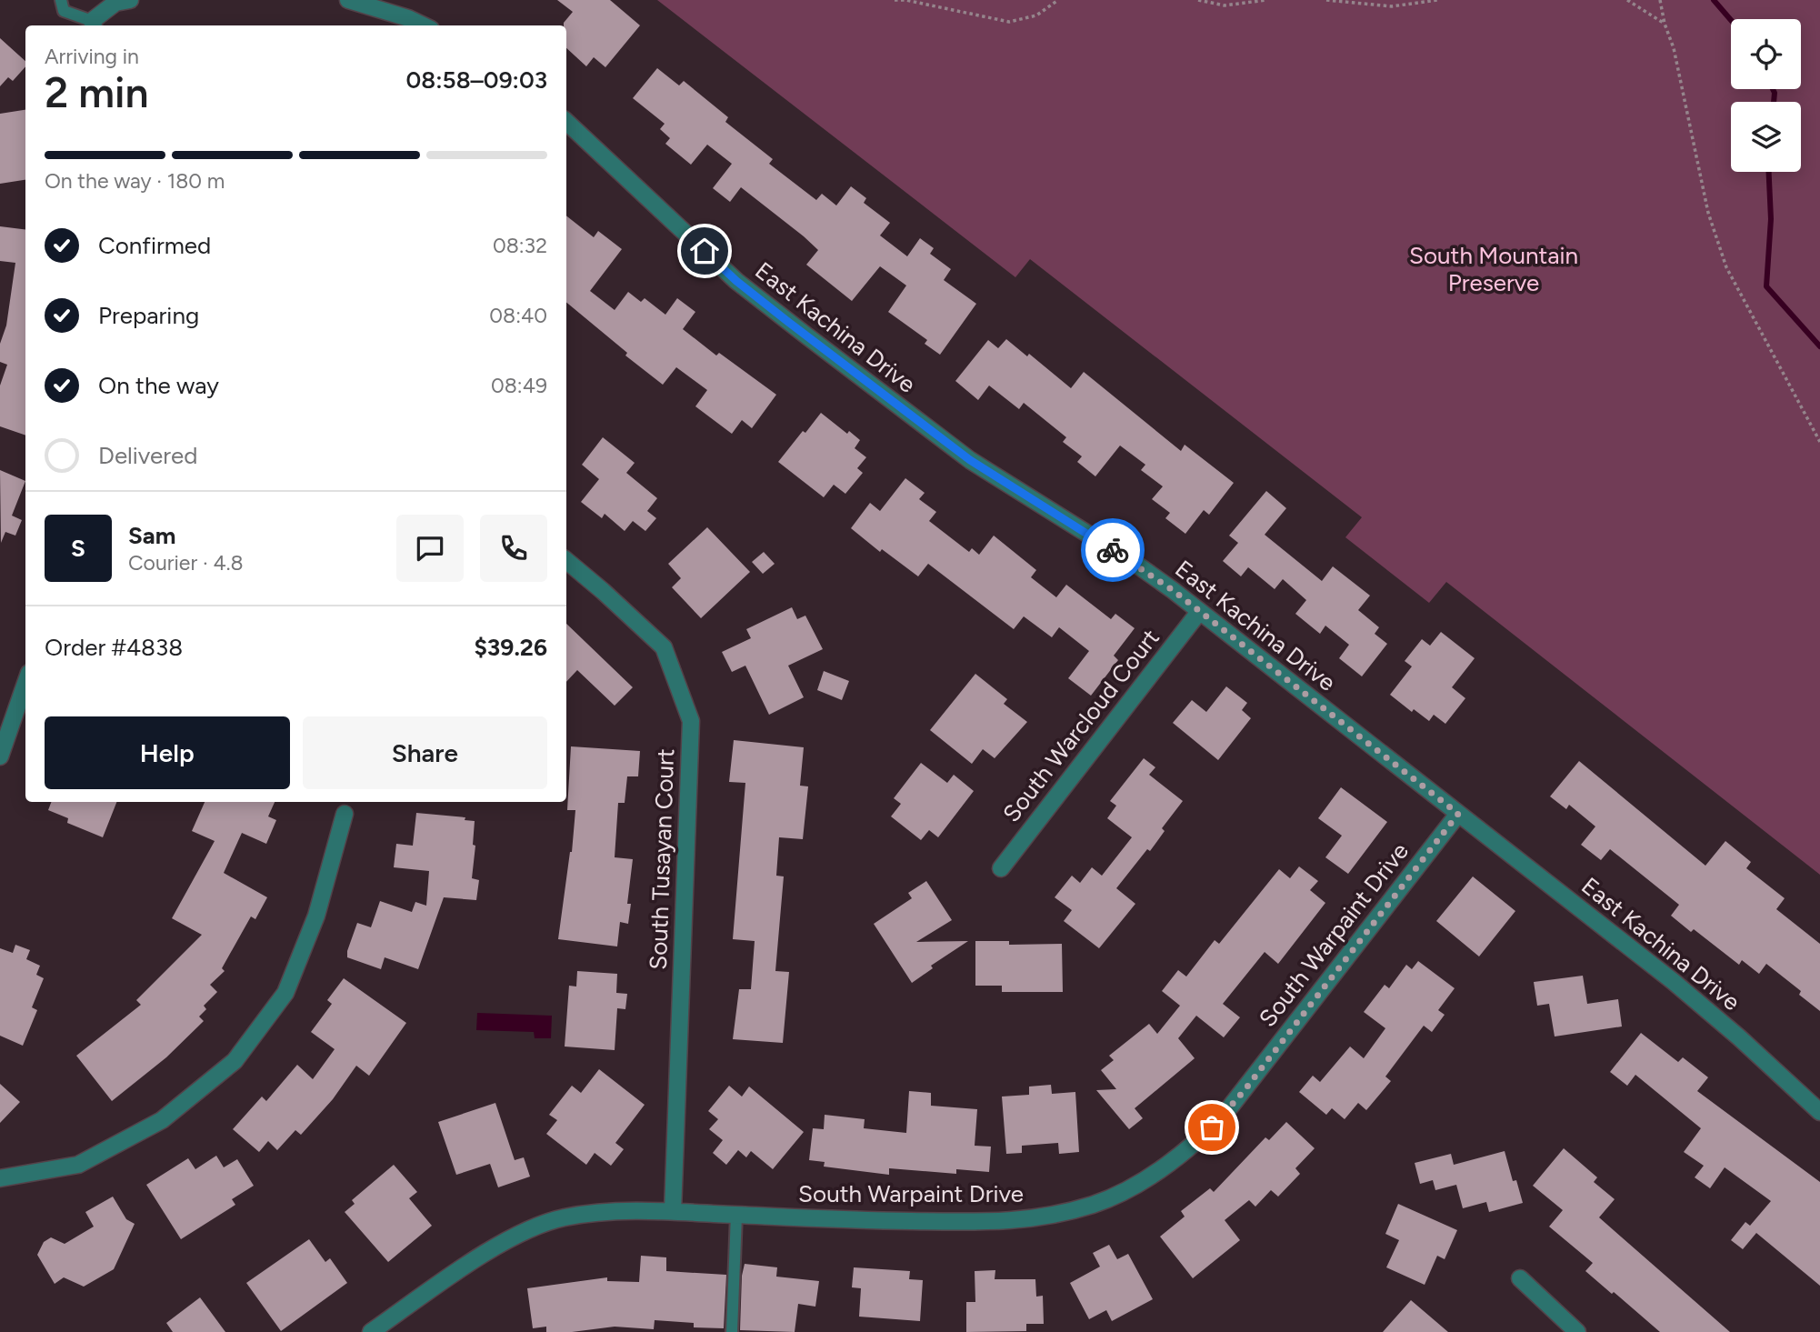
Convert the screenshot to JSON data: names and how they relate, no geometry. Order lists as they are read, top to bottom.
{
  "streets": {
    "street": [
      "East Kachina Drive",
      "South Warcloud Court",
      "South Tusayan Court",
      "South Warpaint Drive"
    ]
  },
  "crossings": [
    ["East Kachina Drive", "South Warcloud Court"],
    ["East Kachina Drive", "South Warpaint Drive"],
    ["South Tusayan Court", "South Warpaint Drive"]
  ],
  "parks": ["South Mountain Preserve"],
  "page": {
    "heading": ["2 min", "Arriving in", "08:58–09:03"],
    "panel": [
      "Sam",
      "Courier · 4.8",
      "Order #4838",
      "$39.26"
    ],
    "bar": "On the way · 180 m",
    "list": [
      ["Confirmed", "08:32"],
      ["Preparing", "08:40"],
      ["On the way", "08:49"],
      "Delivered"
    ],
    "round": "S",
    "buttons": ["Help", "Share"]
  }
}
